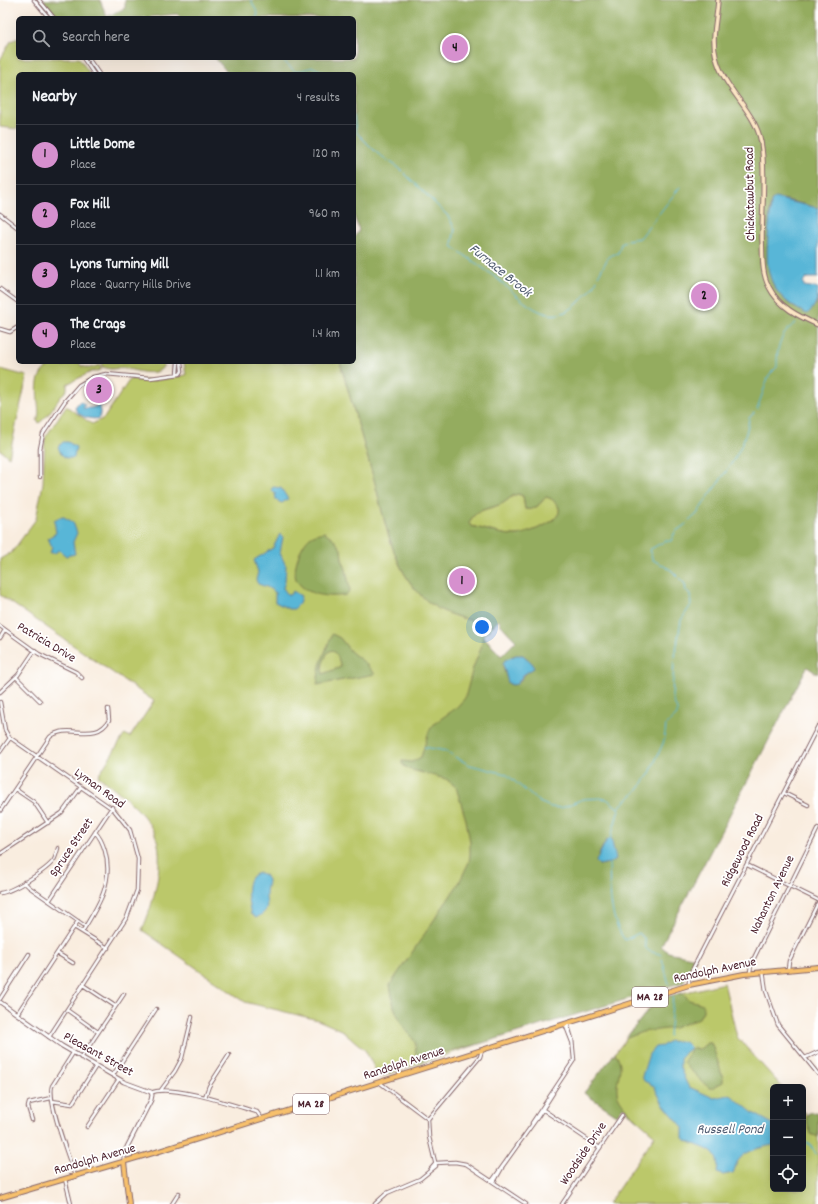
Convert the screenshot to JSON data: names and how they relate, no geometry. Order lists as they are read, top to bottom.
{
  "streets": {
    "main road": ["Chickatawbut Road", "Randolph Avenue", "MA 28"],
    "street": [
      "Patricia Drive",
      "Lyman Road",
      "Spruce Street",
      "Ridgewood Road",
      "Nahanton Avenue",
      "Pleasant Street",
      "Woodside Drive"
    ]
  },
  "crossings": [
    ["Lyman Road", "Spruce Street"],
    ["Lyman Road", "Pleasant Street"],
    ["Ridgewood Road", "Randolph Avenue"],
    ["Nahanton Avenue", "Randolph Avenue"]
  ],
  "water": ["Furnace Brook", "Russell Pond"],
  "page": {
    "search": "Search here",
    "pins": [
      "4",
      "2",
      "3",
      "1"
    ],
    "heading": ["Nearby", "4 results"],
    "list": [
      {
        "mark": "1",
        "name": "Little Dome",
        "note": "Place",
        "value": "120 m"
      },
      {
        "mark": "2",
        "name": "Fox Hill",
        "note": "Place",
        "value": "960 m"
      },
      {
        "mark": "3",
        "name": "Lyons Turning Mill",
        "note": "Place · Quarry Hills Drive",
        "value": "1.1 km"
      },
      {
        "mark": "4",
        "name": "The Crags",
        "note": "Place",
        "value": "1.4 km"
      }
    ],
    "map_buttons": ["+", "−"]
  }
}
